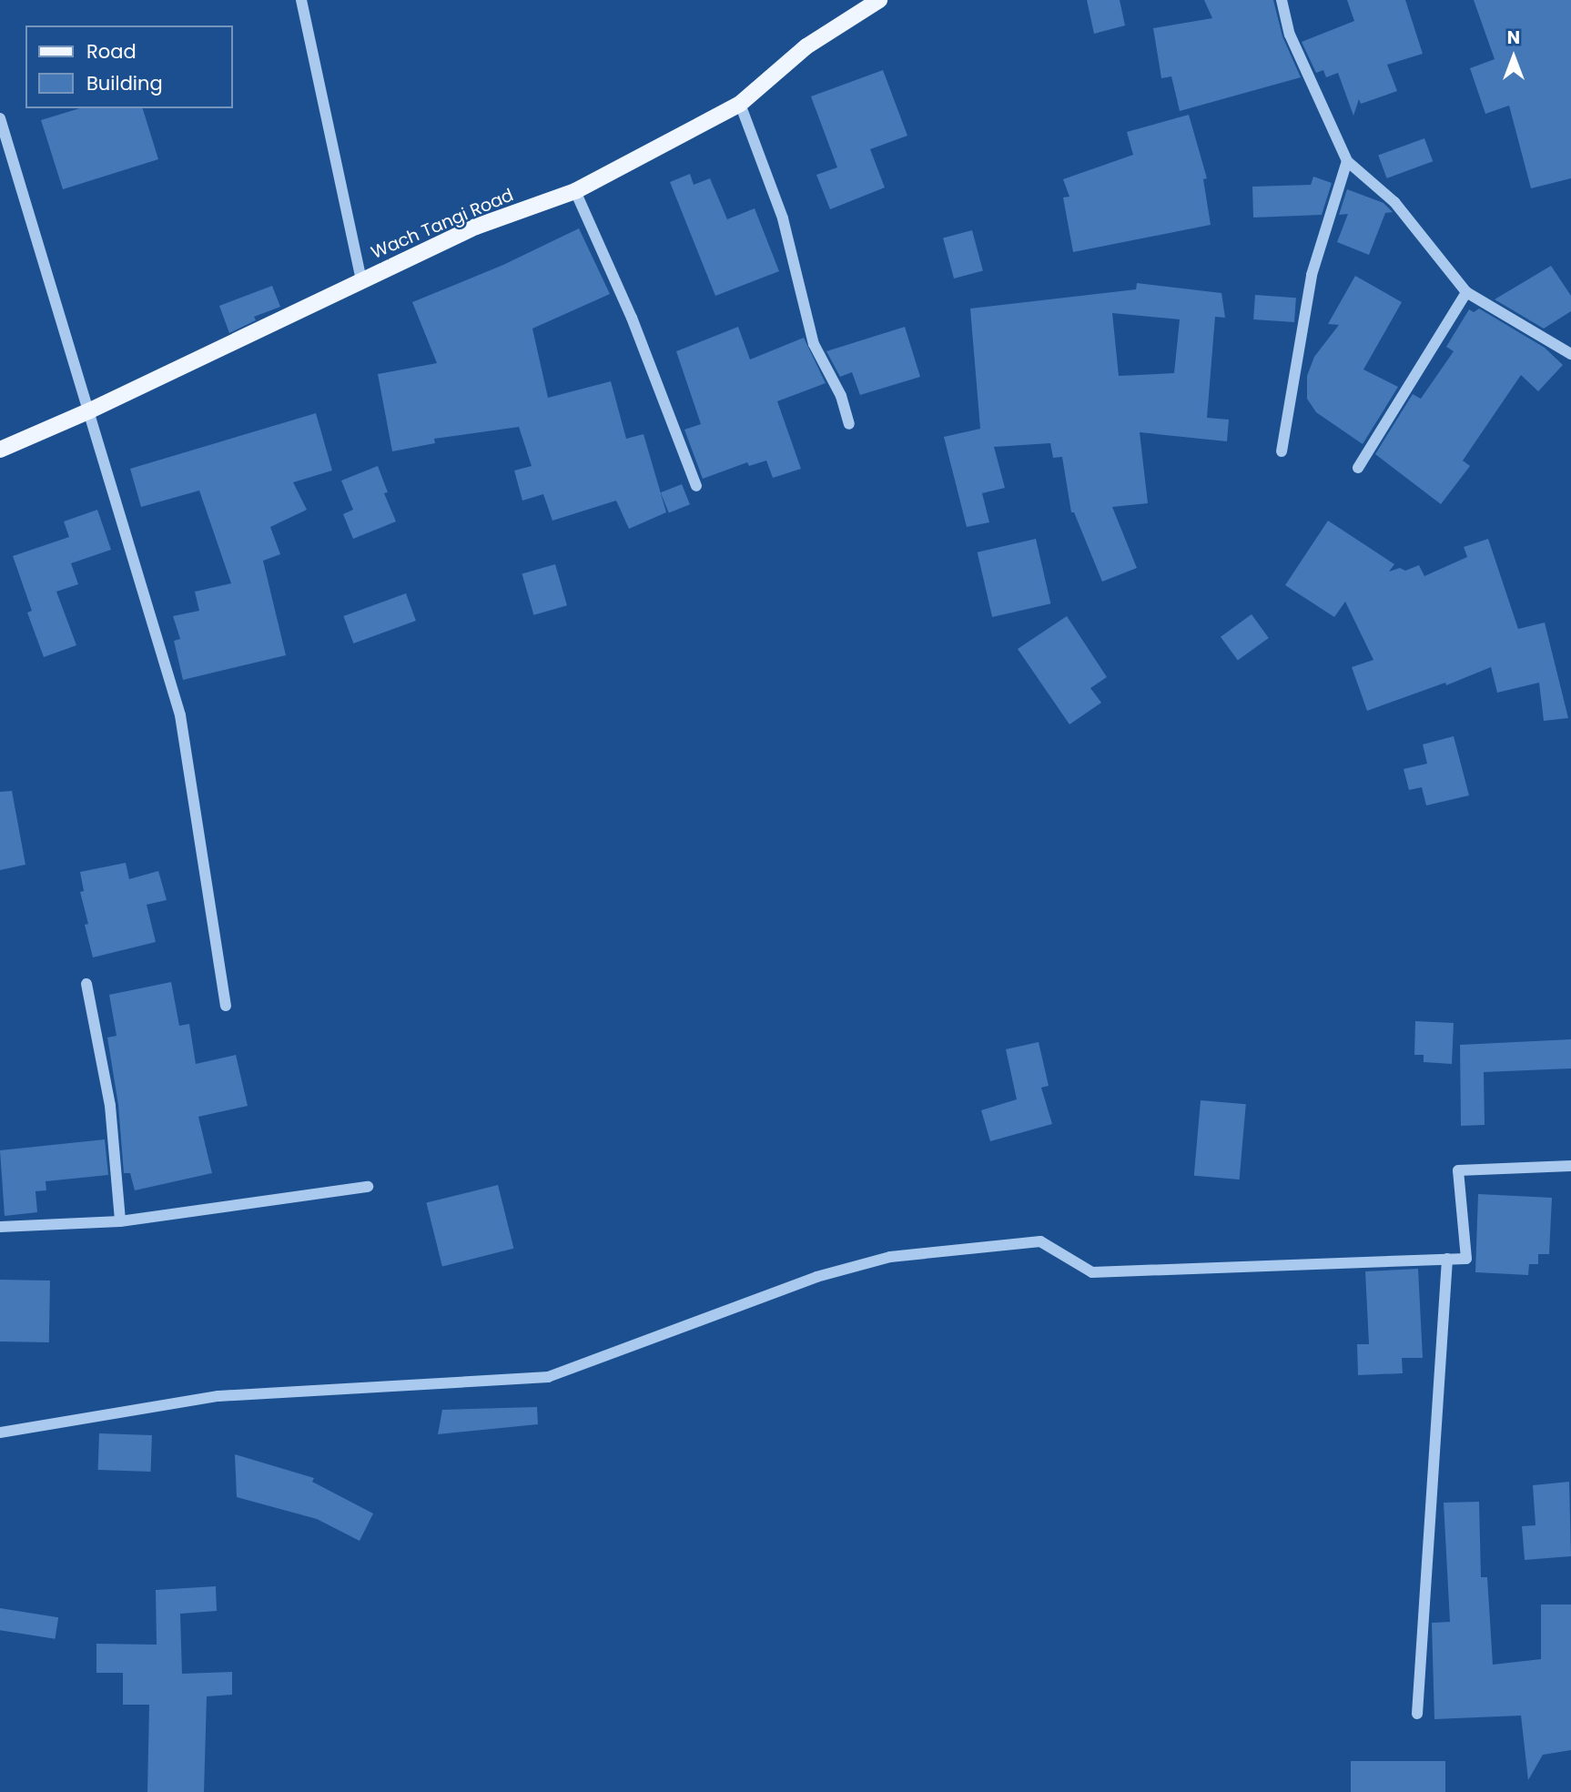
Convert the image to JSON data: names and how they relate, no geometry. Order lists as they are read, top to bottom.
{
  "streets": {
    "main road": ["Wach Tangi Road"]
  },
  "legend": ["Road", "Building"],
  "north": "top"
}
